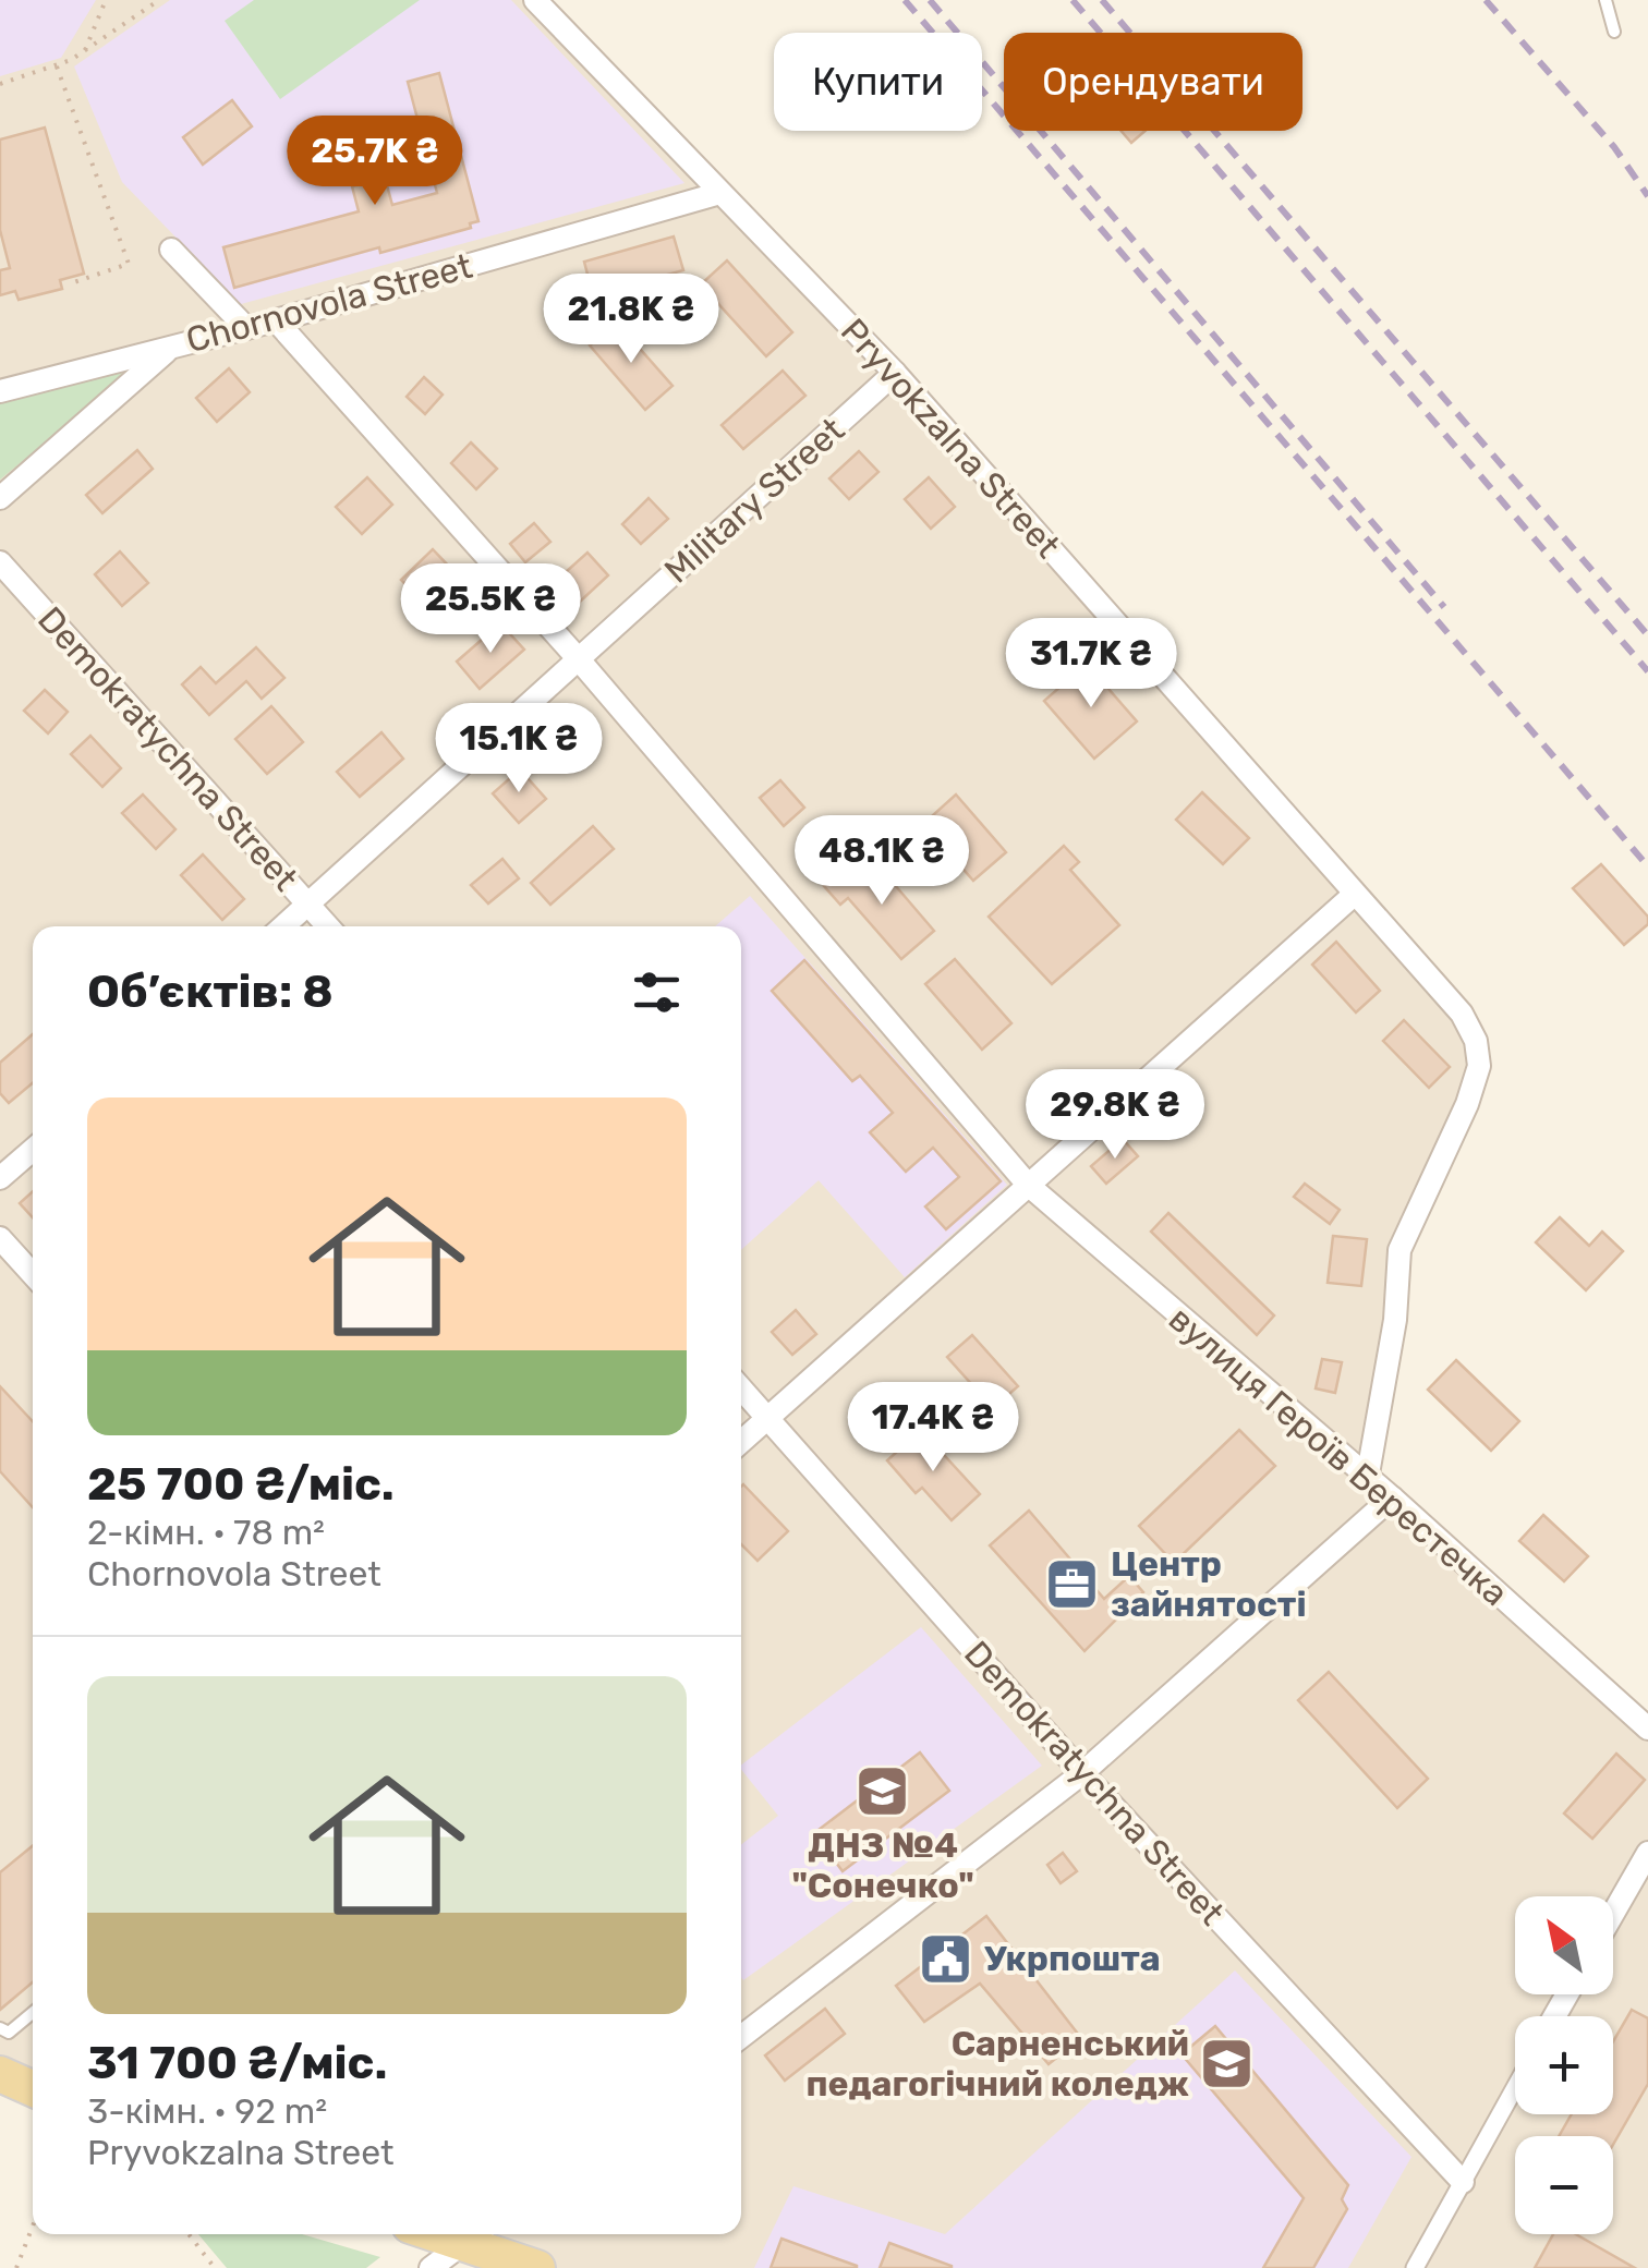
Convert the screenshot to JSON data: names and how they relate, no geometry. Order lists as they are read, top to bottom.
{
  "streets": {
    "street": [
      "Chornovola Street",
      "Pryvokzalna Street",
      "Military Street",
      "Demokratychna Street",
      "вулиця Героїв Берестечка"
    ]
  },
  "crossings": [
    ["Chornovola Street", "Pryvokzalna Street"],
    ["Chornovola Street", "вулиця Героїв Берестечка"],
    ["Pryvokzalna Street", "Military Street"],
    ["Pryvokzalna Street", "вулиця Героїв Берестечка"],
    ["Military Street", "Demokratychna Street"],
    ["Military Street", "вулиця Героїв Берестечка"]
  ],
  "places": {
    "office": ["Центр зайнятості"],
    "school or university": ["ДНЗ №4 \"Сонечко\"", "Сарненський педагогічний коледж"],
    "public building": ["Укрпошта"]
  },
  "north": "top left",
  "page": {
    "chip": ["Купити", "Орендувати"],
    "price": [
      "25.7K ₴",
      "21.8K ₴",
      "25.5K ₴",
      "31.7K ₴",
      "15.1K ₴",
      "48.1K ₴",
      "29.8K ₴",
      "17.4K ₴"
    ],
    "heading": "Об’єктів: 8",
    "list": [
      {
        "name": "25 700 ₴/міс.",
        "note": "2-кімн. · 78 m² · Chornovola Street"
      },
      {
        "name": "31 700 ₴/міс.",
        "note": "3-кімн. · 92 m² · Pryvokzalna Street"
      }
    ],
    "map_buttons": ["+", "−"]
  }
}
